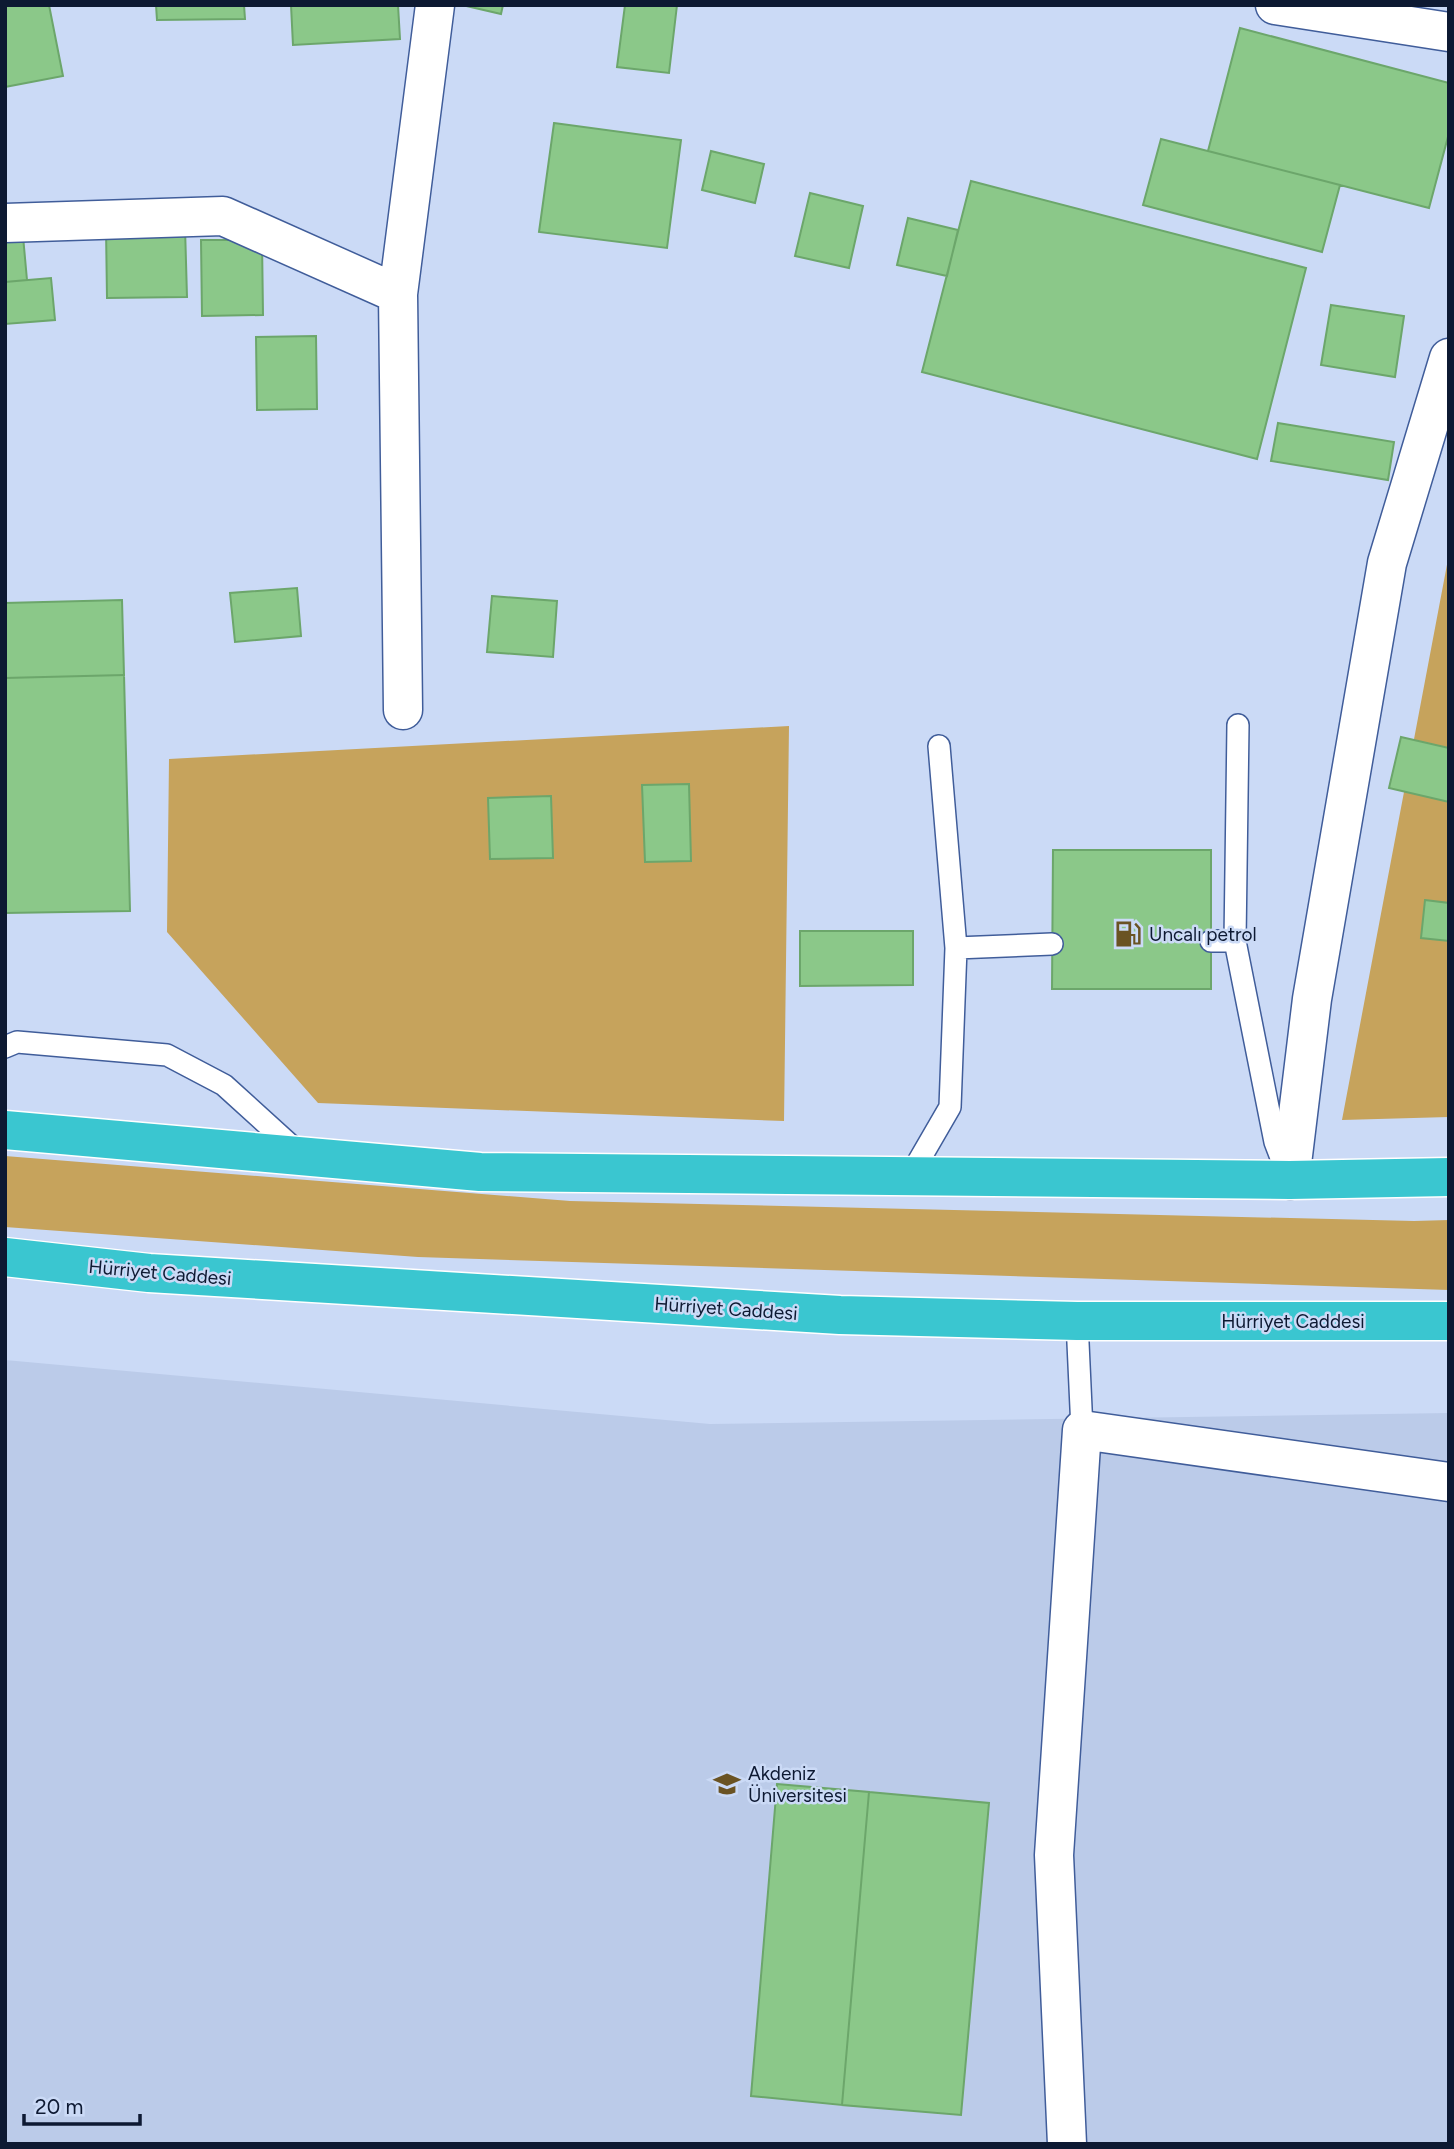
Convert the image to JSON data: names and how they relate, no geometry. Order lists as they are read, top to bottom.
{
  "streets": {
    "highway": ["Hürriyet Caddesi"]
  },
  "places": {
    "fuel station": ["Uncalı petrol"],
    "school or university": ["Akdeniz Üniversitesi"]
  },
  "scale_bar": "20 m"
}
